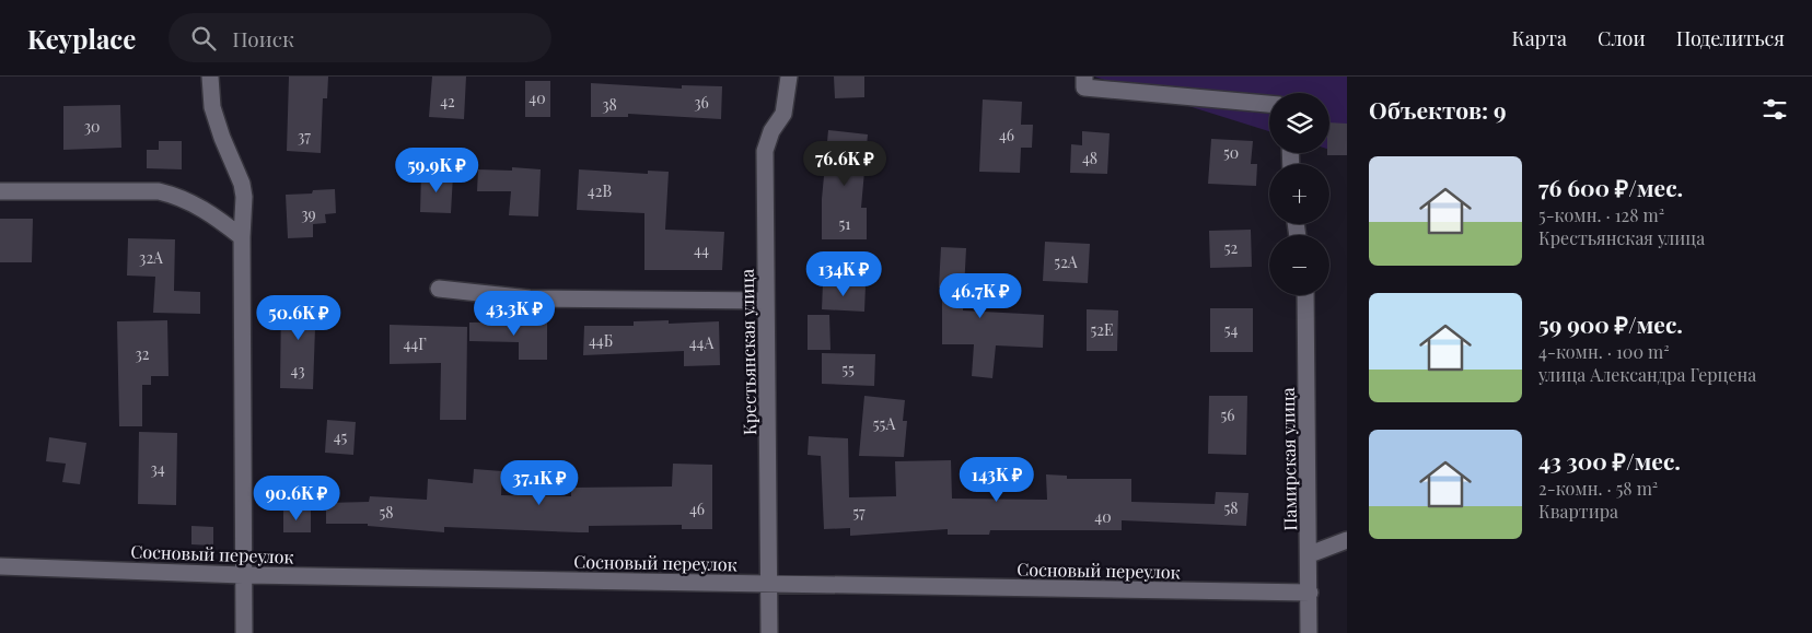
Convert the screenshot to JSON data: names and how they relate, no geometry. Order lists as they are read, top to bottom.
{
  "streets": {
    "street": ["Крестьянская улица", "Памирская улица", "Сосновый переулок"]
  },
  "crossings": [
    ["Крестьянская улица", "Сосновый переулок"],
    ["Памирская улица", "Сосновый переулок"]
  ],
  "house_numbers": [
    "40",
    "42",
    "36",
    "38",
    "30",
    "46",
    "37",
    "50",
    "48",
    "42В",
    "39",
    "51",
    "52",
    "44",
    "32А",
    "52А",
    "52Е",
    "54",
    "44Б",
    "44А",
    "44Г",
    "32",
    "55",
    "43",
    "56",
    "55А",
    "45",
    "34",
    "58",
    "46",
    "58",
    "57",
    "40"
  ],
  "page": {
    "header": "Keyplace",
    "search": "Поиск",
    "nav": ["Карта", "Слои", "Поделиться"],
    "heading": "Объектов: 9",
    "map_buttons": ["+", "−"],
    "price": [
      "76.6K ₽",
      "59.9K ₽",
      "134K ₽",
      "46.7K ₽",
      "43.3K ₽",
      "50.6K ₽",
      "143K ₽",
      "37.1K ₽",
      "90.6K ₽"
    ],
    "list": [
      {
        "name": "76 600 ₽/мес.",
        "note": "5-комн. · 128 m² · Крестьянская улица"
      },
      {
        "name": "59 900 ₽/мес.",
        "note": "4-комн. · 100 m² · улица Александра Герцена"
      },
      {
        "name": "43 300 ₽/мес.",
        "note": "2-комн. · 58 m² · Квартира"
      }
    ]
  }
}
